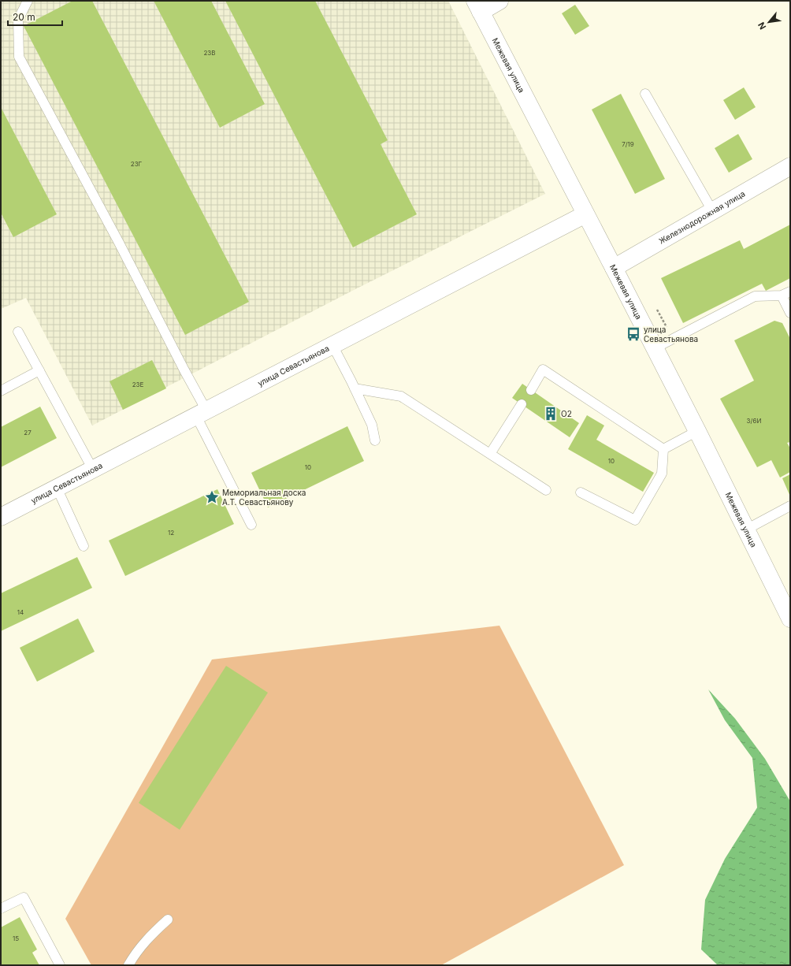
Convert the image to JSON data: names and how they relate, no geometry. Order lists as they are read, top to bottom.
{
  "streets": {
    "street": ["Межевая улица", "Железнодорожная улица", "улица Севастьянова"]
  },
  "crossings": [
    ["Межевая улица", "Железнодорожная улица"],
    ["Межевая улица", "улица Севастьянова"]
  ],
  "places": {
    "bus stop": ["улица Севастьянова"],
    "building": ["O2"],
    "place": ["Мемориальная доска А.Т. Севастьянову"]
  },
  "house_numbers": [
    "23В",
    "7/19",
    "23Г",
    "23Е",
    "3/6И",
    "27",
    "10",
    "10",
    "12",
    "14",
    "15"
  ],
  "scale_bar": "20 m",
  "north": "bottom left"
}
